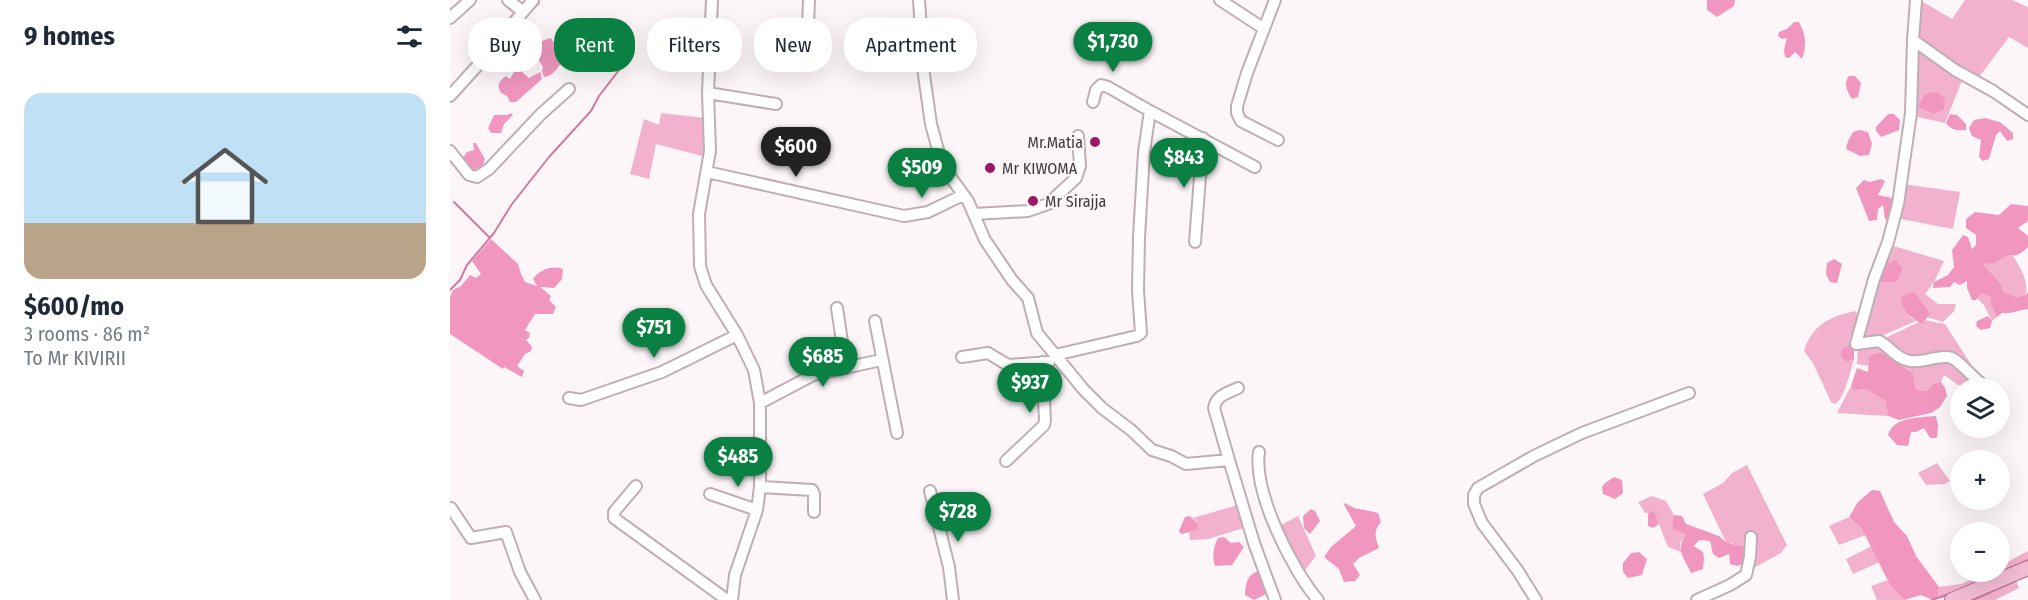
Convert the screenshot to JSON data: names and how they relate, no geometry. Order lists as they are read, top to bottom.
{
  "places": ["Mr.Matia", "Mr KIWOMA", "Mr Sirajja"],
  "page": {
    "heading": "9 homes",
    "chip": [
      "Buy",
      "Rent",
      "Filters",
      "New",
      "Apartment"
    ],
    "price": [
      "$1,730",
      "$600",
      "$843",
      "$509",
      "$751",
      "$685",
      "$937",
      "$485",
      "$728"
    ],
    "list": [
      {
        "name": "$600/mo",
        "note": "3 rooms · 86 m² · To Mr KIVIRII"
      }
    ],
    "map_buttons": ["+", "−"]
  }
}
